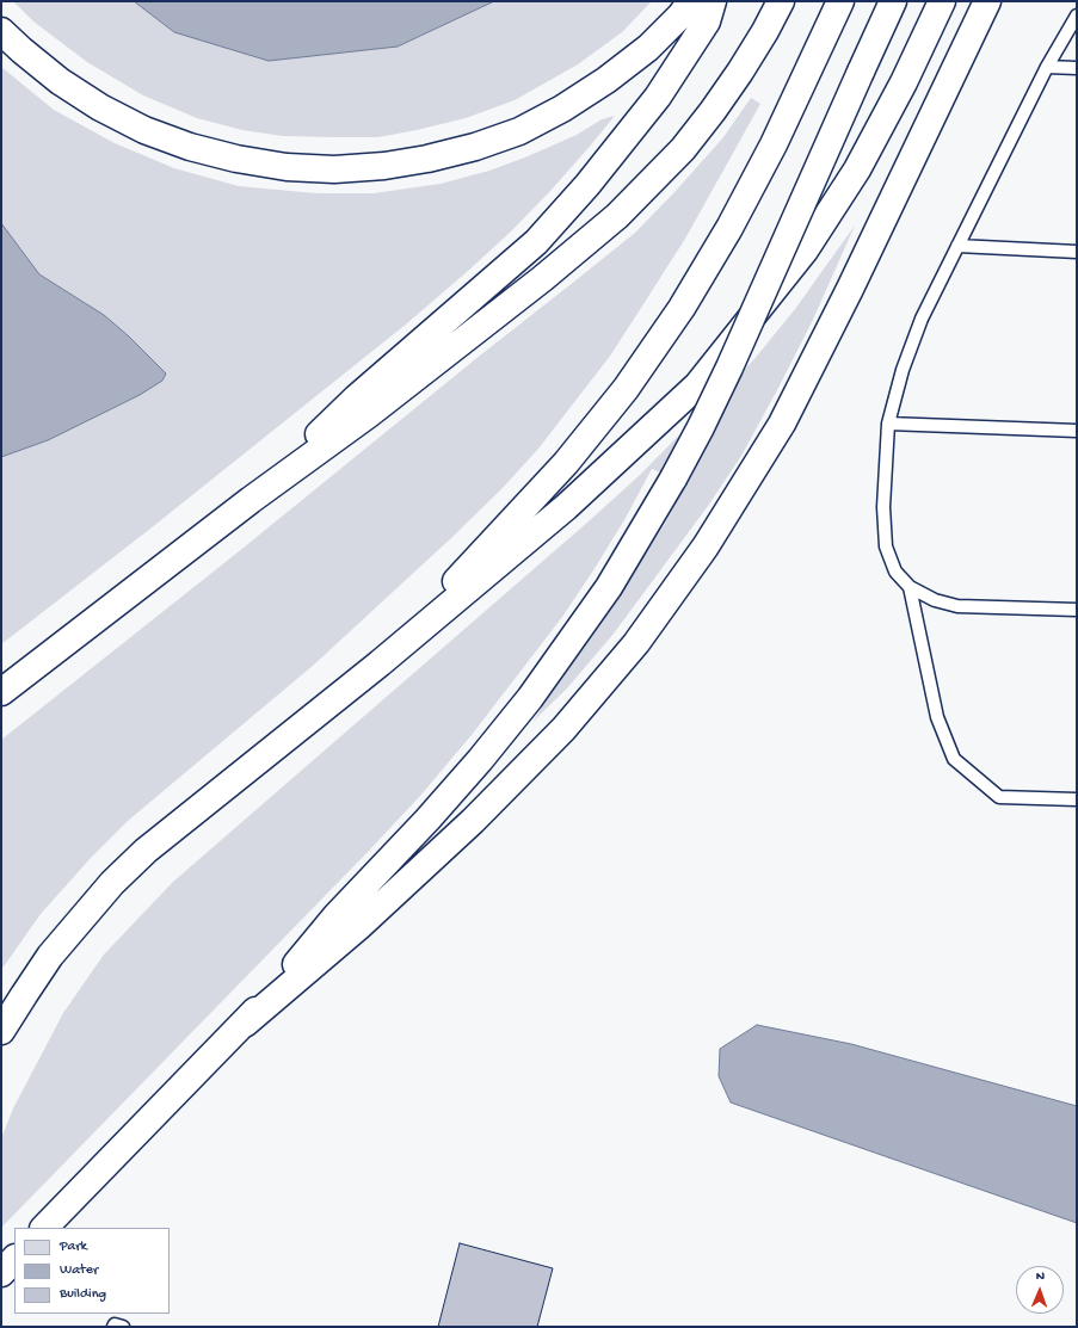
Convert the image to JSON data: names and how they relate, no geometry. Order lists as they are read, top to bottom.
{
  "legend": ["Park", "Water", "Building"],
  "north": "top"
}
